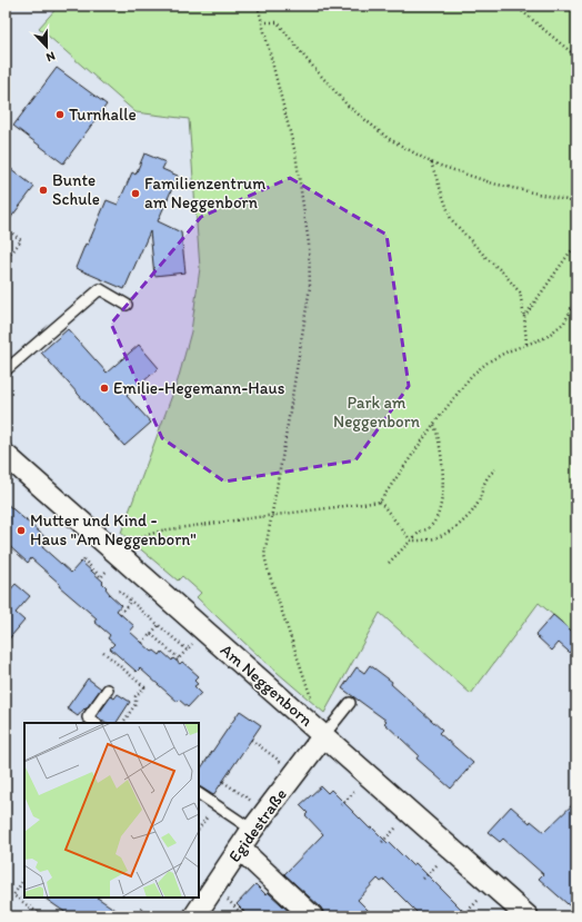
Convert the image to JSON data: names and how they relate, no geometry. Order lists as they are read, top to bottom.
{
  "streets": {
    "street": ["Am Neggenborn", "Egidestraße"]
  },
  "crossings": [
    ["Am Neggenborn", "Egidestraße"]
  ],
  "parks": ["Park am Neggenborn"],
  "places": [
    "Turnhalle",
    "Bunte Schule",
    "Familienzentrum am Neggenborn",
    "Emilie-Hegemann-Haus",
    "Mutter und Kind - Haus \"Am Neggenborn\""
  ],
  "north": "bottom"
}
